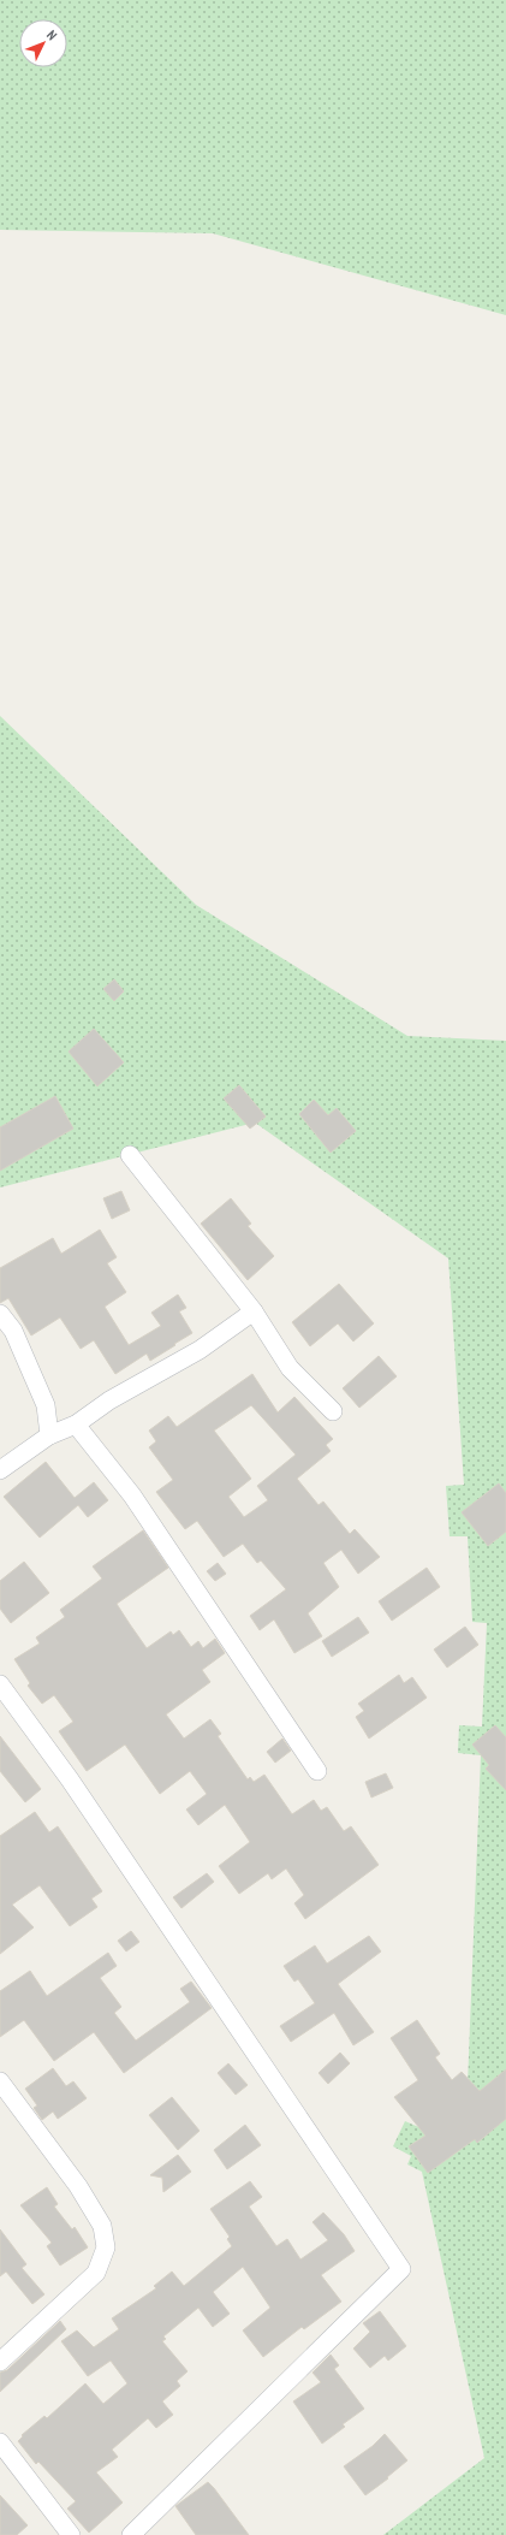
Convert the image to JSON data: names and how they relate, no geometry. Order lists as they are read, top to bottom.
{
  "north": "top right"
}
